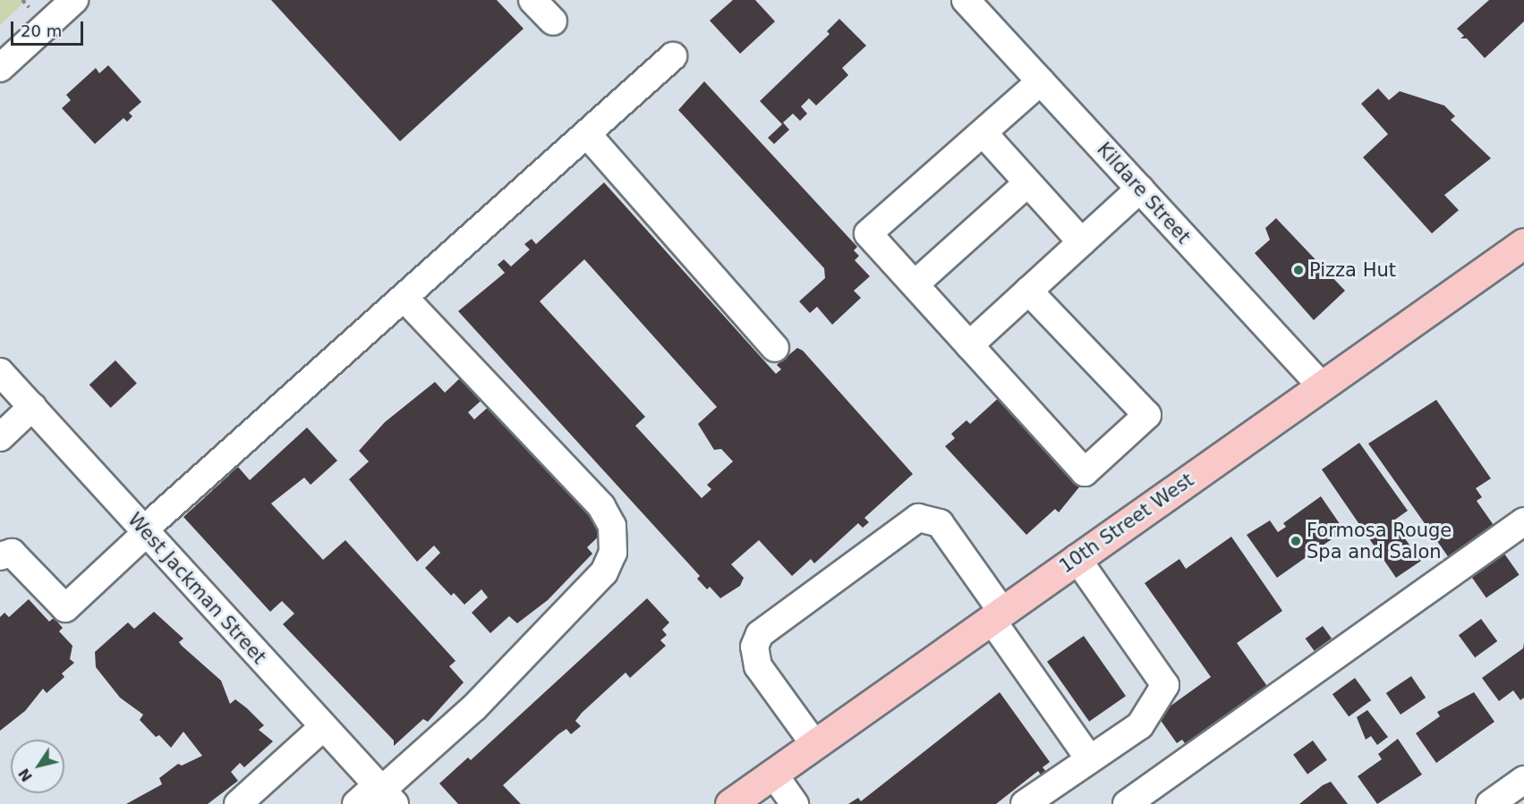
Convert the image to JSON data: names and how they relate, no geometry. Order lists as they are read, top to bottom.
{
  "streets": {
    "main road": ["10th Street West"],
    "street": ["Kildare Street", "West Jackman Street"]
  },
  "crossings": [
    ["Kildare Street", "10th Street West"]
  ],
  "places": ["Pizza Hut", "Formosa Rouge Spa and Salon"],
  "scale_bar": "20 m",
  "north": "bottom left"
}
